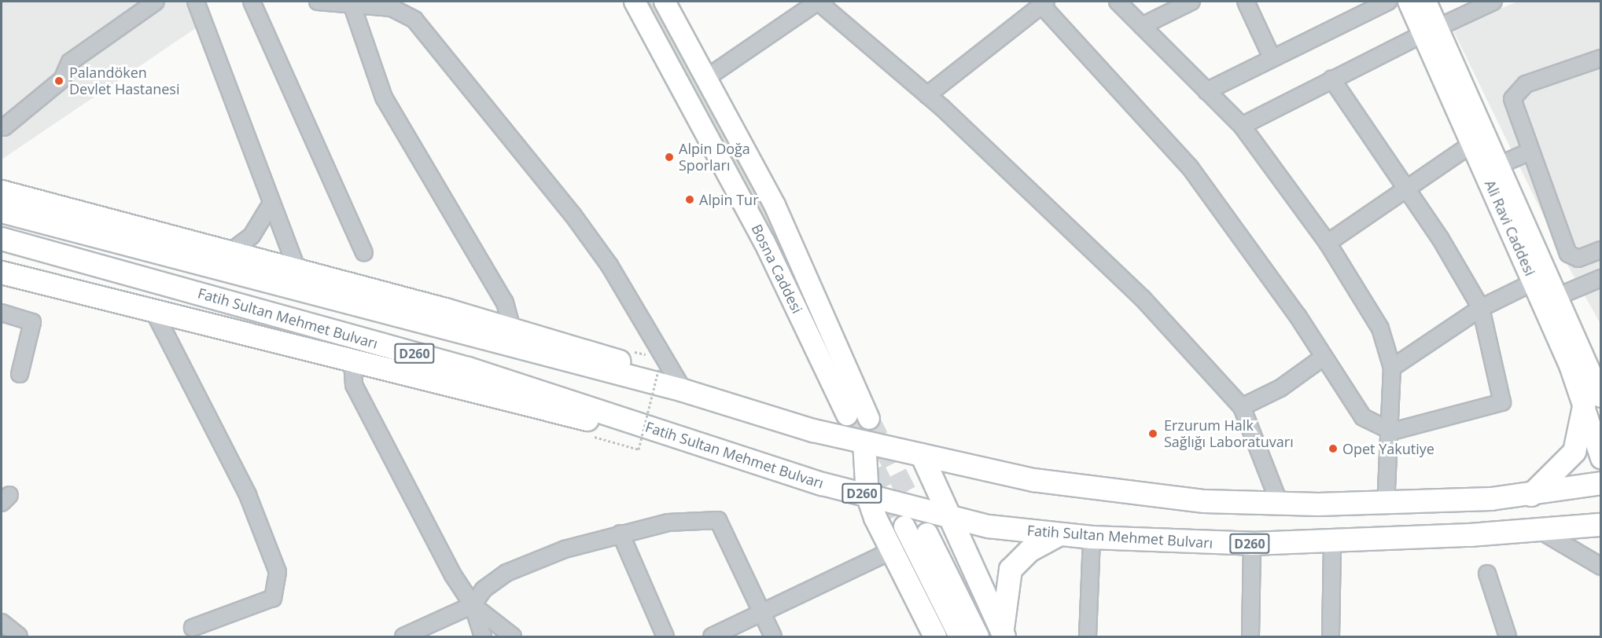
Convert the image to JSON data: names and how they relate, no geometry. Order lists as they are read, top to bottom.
{
  "streets": {
    "highway": ["Fatih Sultan Mehmet Bulvarı", "D260"],
    "main road": ["Ali Ravi Caddesi", "Bosna Caddesi"]
  },
  "places": [
    "Palandöken Devlet Hastanesi",
    "Alpin Doğa Sporları",
    "Alpin Tur",
    "Erzurum Halk Sağlığı Laboratuvarı",
    "Opet Yakutiye"
  ]
}
